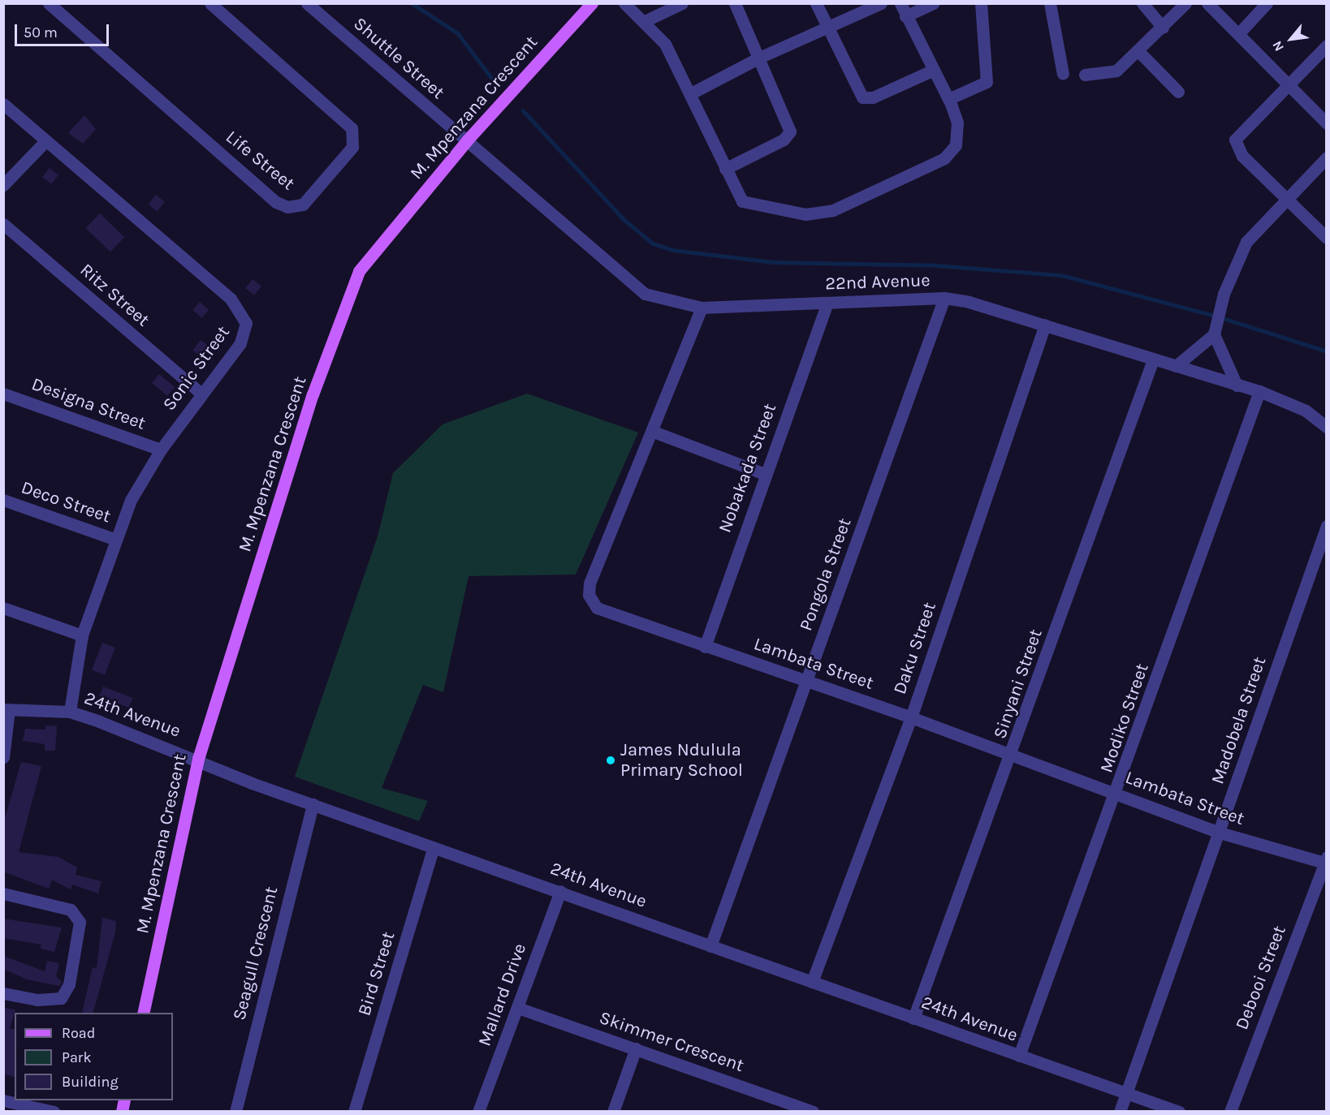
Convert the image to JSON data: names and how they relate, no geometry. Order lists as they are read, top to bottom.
{
  "streets": {
    "main road": ["M. Mpenzana Crescent"],
    "street": [
      "Shuttle Street",
      "Life Street",
      "22nd Avenue",
      "Ritz Street",
      "Sonic Street",
      "Designa Street",
      "Nobakada Street",
      "Deco Street",
      "Pongola Street",
      "Daku Street",
      "Lambata Street",
      "Sinyani Street",
      "24th Avenue",
      "Modiko Street",
      "Madobela Street",
      "Seagull Crescent",
      "Bird Street",
      "Debooi Street",
      "Mallard Drive",
      "Skimmer Crescent"
    ]
  },
  "crossings": [
    ["Shuttle Street", "M. Mpenzana Crescent"],
    ["Shuttle Street", "22nd Avenue"],
    ["M. Mpenzana Crescent", "22nd Avenue"],
    ["M. Mpenzana Crescent", "24th Avenue"],
    ["22nd Avenue", "Nobakada Street"],
    ["22nd Avenue", "Pongola Street"],
    ["22nd Avenue", "Daku Street"],
    ["22nd Avenue", "Lambata Street"],
    ["22nd Avenue", "Sinyani Street"],
    ["22nd Avenue", "Modiko Street"],
    ["Ritz Street", "Sonic Street"],
    ["Sonic Street", "Designa Street"],
    ["Sonic Street", "Deco Street"],
    ["Sonic Street", "24th Avenue"],
    ["Nobakada Street", "Lambata Street"],
    ["Pongola Street", "Lambata Street"],
    ["Pongola Street", "24th Avenue"],
    ["Daku Street", "Lambata Street"],
    ["Daku Street", "24th Avenue"],
    ["Lambata Street", "Sinyani Street"],
    ["Lambata Street", "Modiko Street"],
    ["Lambata Street", "Madobela Street"],
    ["Lambata Street", "Debooi Street"],
    ["Sinyani Street", "24th Avenue"],
    ["24th Avenue", "Modiko Street"],
    ["24th Avenue", "Madobela Street"],
    ["24th Avenue", "Seagull Crescent"],
    ["24th Avenue", "Bird Street"],
    ["24th Avenue", "Mallard Drive"],
    ["Mallard Drive", "Skimmer Crescent"]
  ],
  "places": ["James Ndulula Primary School"],
  "legend": ["Road", "Park", "Building"],
  "scale_bar": "50 m",
  "north": "bottom left"
}
